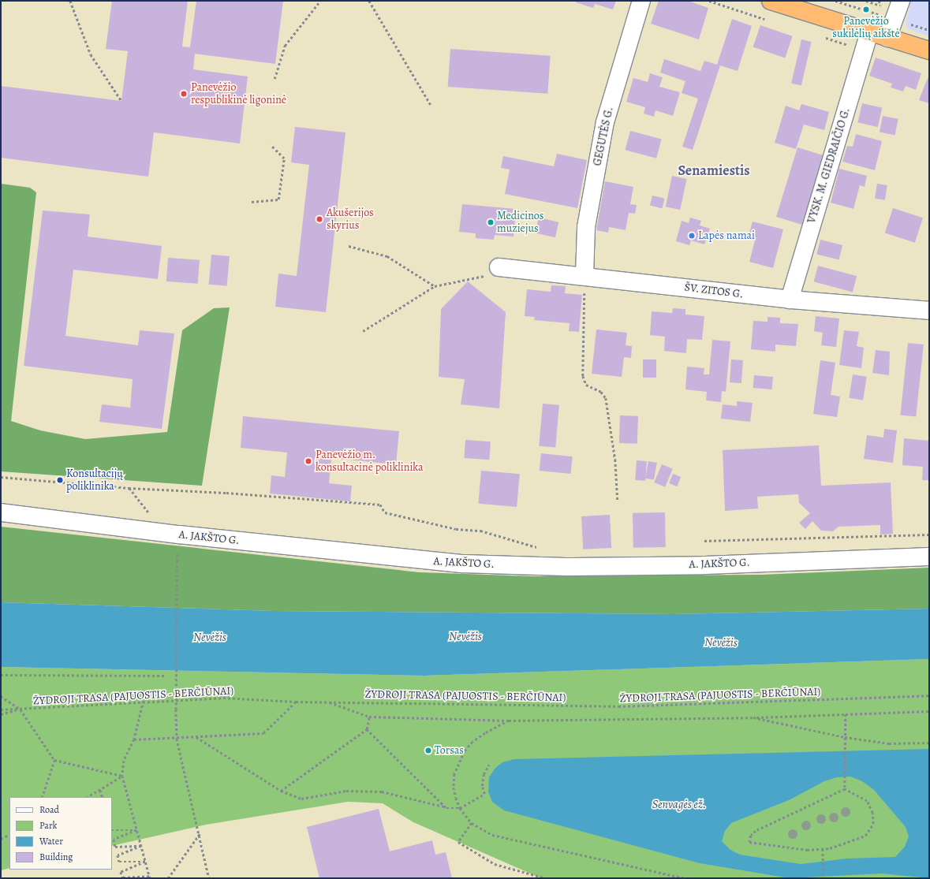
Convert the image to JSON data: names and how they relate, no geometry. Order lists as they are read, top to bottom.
{
  "streets": {
    "street": [
      "GEGUTĖS G.",
      "VYSK. M. GIEDRAIČIO G.",
      "ŠV. ZITOS G.",
      "A. JAKŠTO G."
    ],
    "path": ["ŽYDROJI TRASA (PAJUOSTIS - BERČIŪNAI)"]
  },
  "crossings": [
    ["GEGUTĖS G.", "ŠV. ZITOS G."],
    ["VYSK. M. GIEDRAIČIO G.", "ŠV. ZITOS G."]
  ],
  "districts": ["Senamiestis"],
  "water": ["Nevėžis", "Senvagės ež."],
  "places": [
    "Panevėžio sukilėlių aikštė",
    "Panevėžio respublikinė ligoninė",
    "Akušerijos skyrius",
    "Medicinos muziejus",
    "Lapės namai",
    "Panevėžio m. konsultacinė poliklinika",
    "Konsultacijų poliklinika",
    "Torsas"
  ],
  "legend": [
    "Road",
    "Park",
    "Water",
    "Building"
  ]
}
